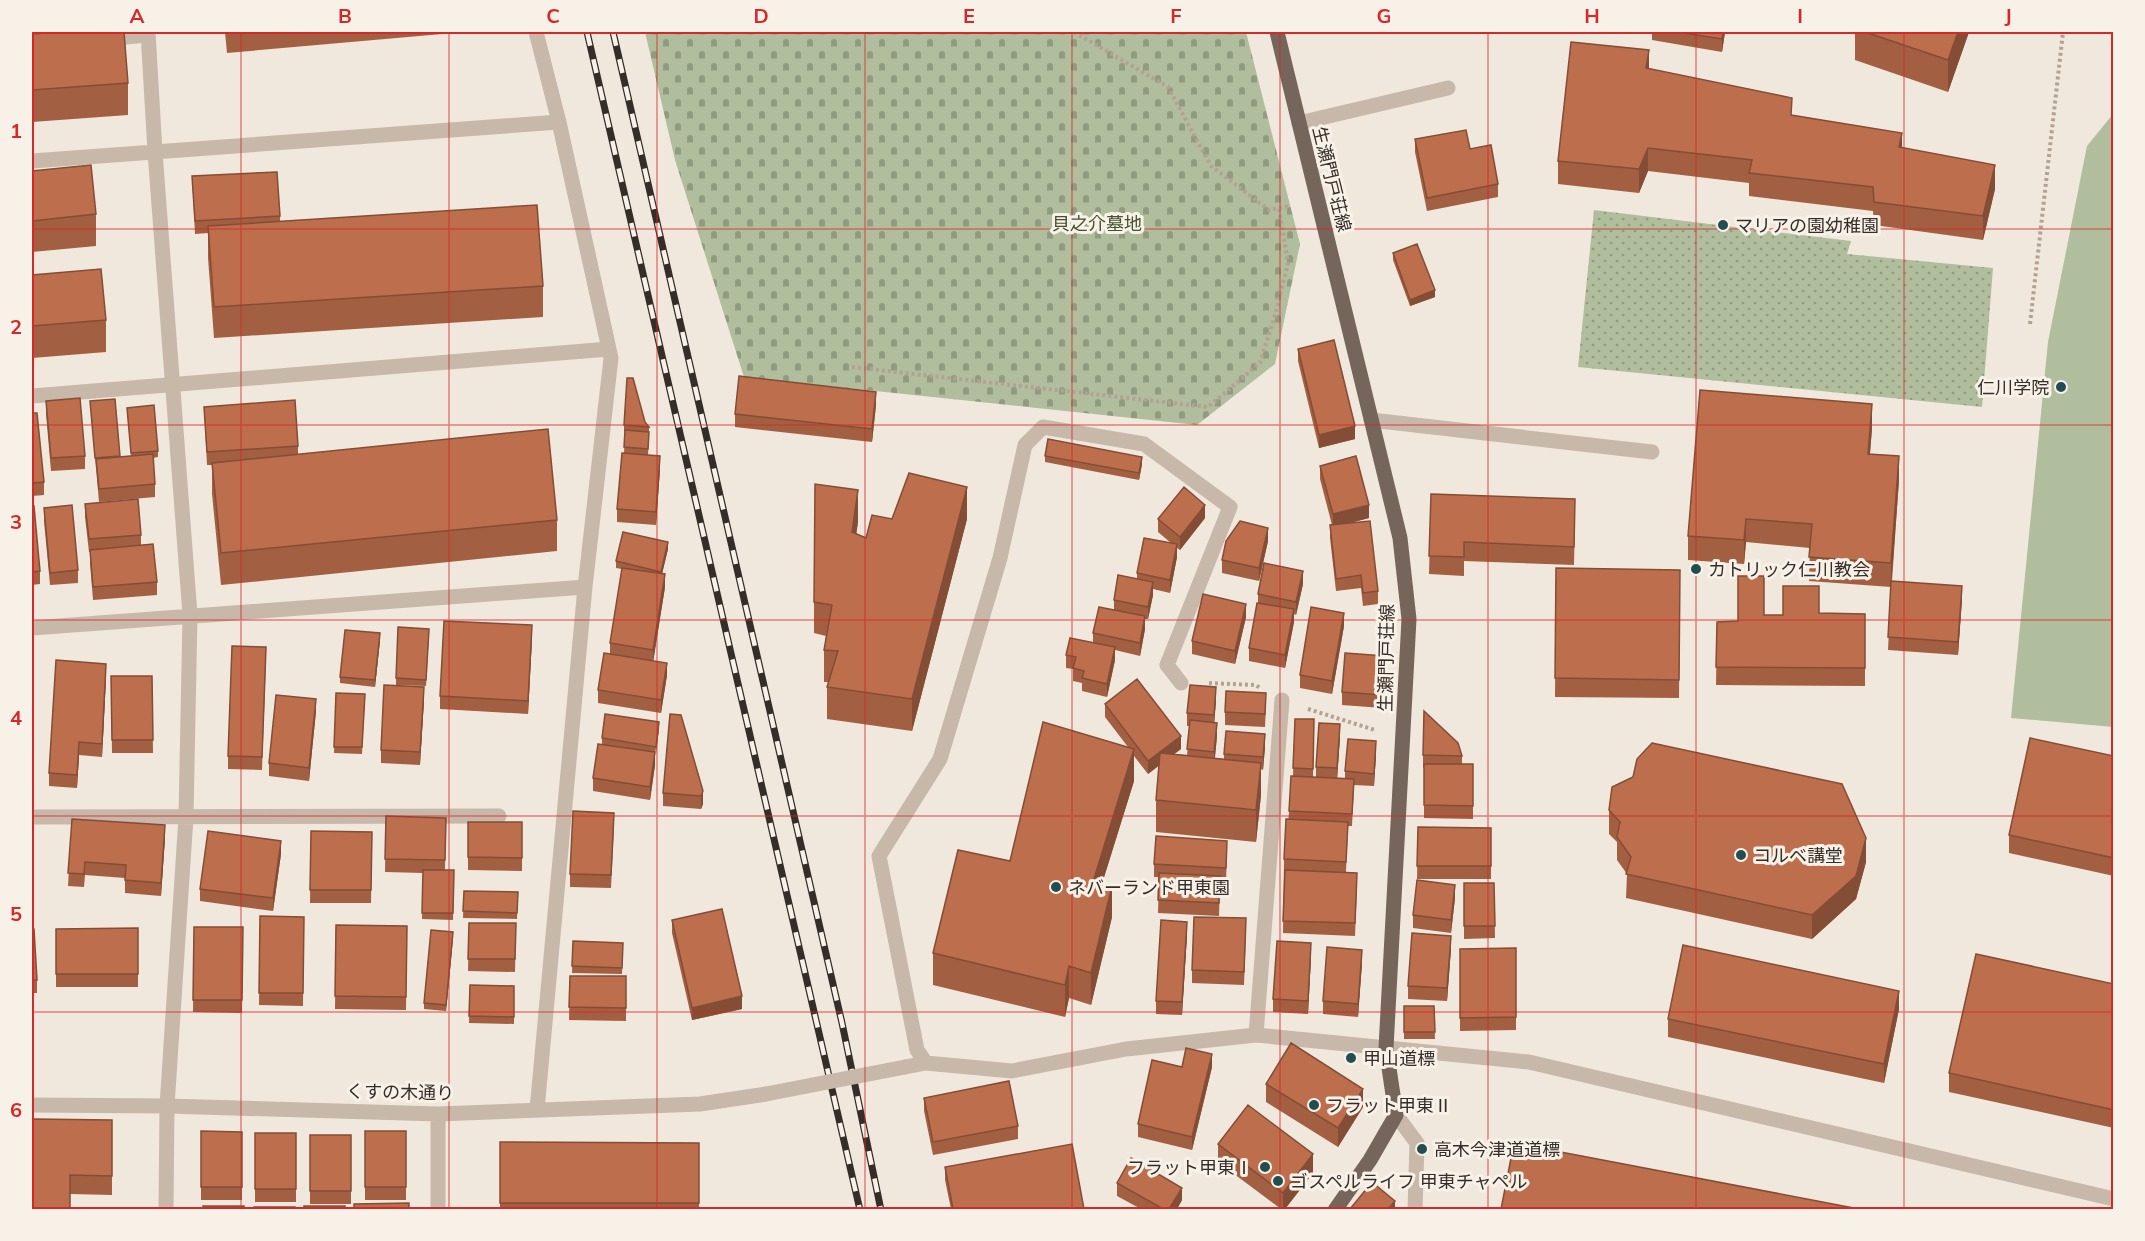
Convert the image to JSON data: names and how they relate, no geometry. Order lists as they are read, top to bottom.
{
  "streets": {
    "main road": ["生瀬門戸荘線"],
    "street": ["くすの木通り"]
  },
  "crossings": [
    ["生瀬門戸荘線", "くすの木通り"]
  ],
  "parks": ["貝之介墓地"],
  "places": [
    "マリアの園幼稚園",
    "仁川学院",
    "カトリック仁川教会",
    "コルベ講堂",
    "ネバーランド甲東園",
    "甲山道標",
    "フラット甲東Ⅱ",
    "高木今津道道標",
    "フラット甲東Ⅰ",
    "ゴスペルライフ 甲東チャペル"
  ],
  "grid": {
    "columns": [
      "A",
      "B",
      "C",
      "D",
      "E",
      "F",
      "G",
      "H",
      "I",
      "J"
    ],
    "rows": [
      "1",
      "2",
      "3",
      "4",
      "5",
      "6"
    ]
  }
}
